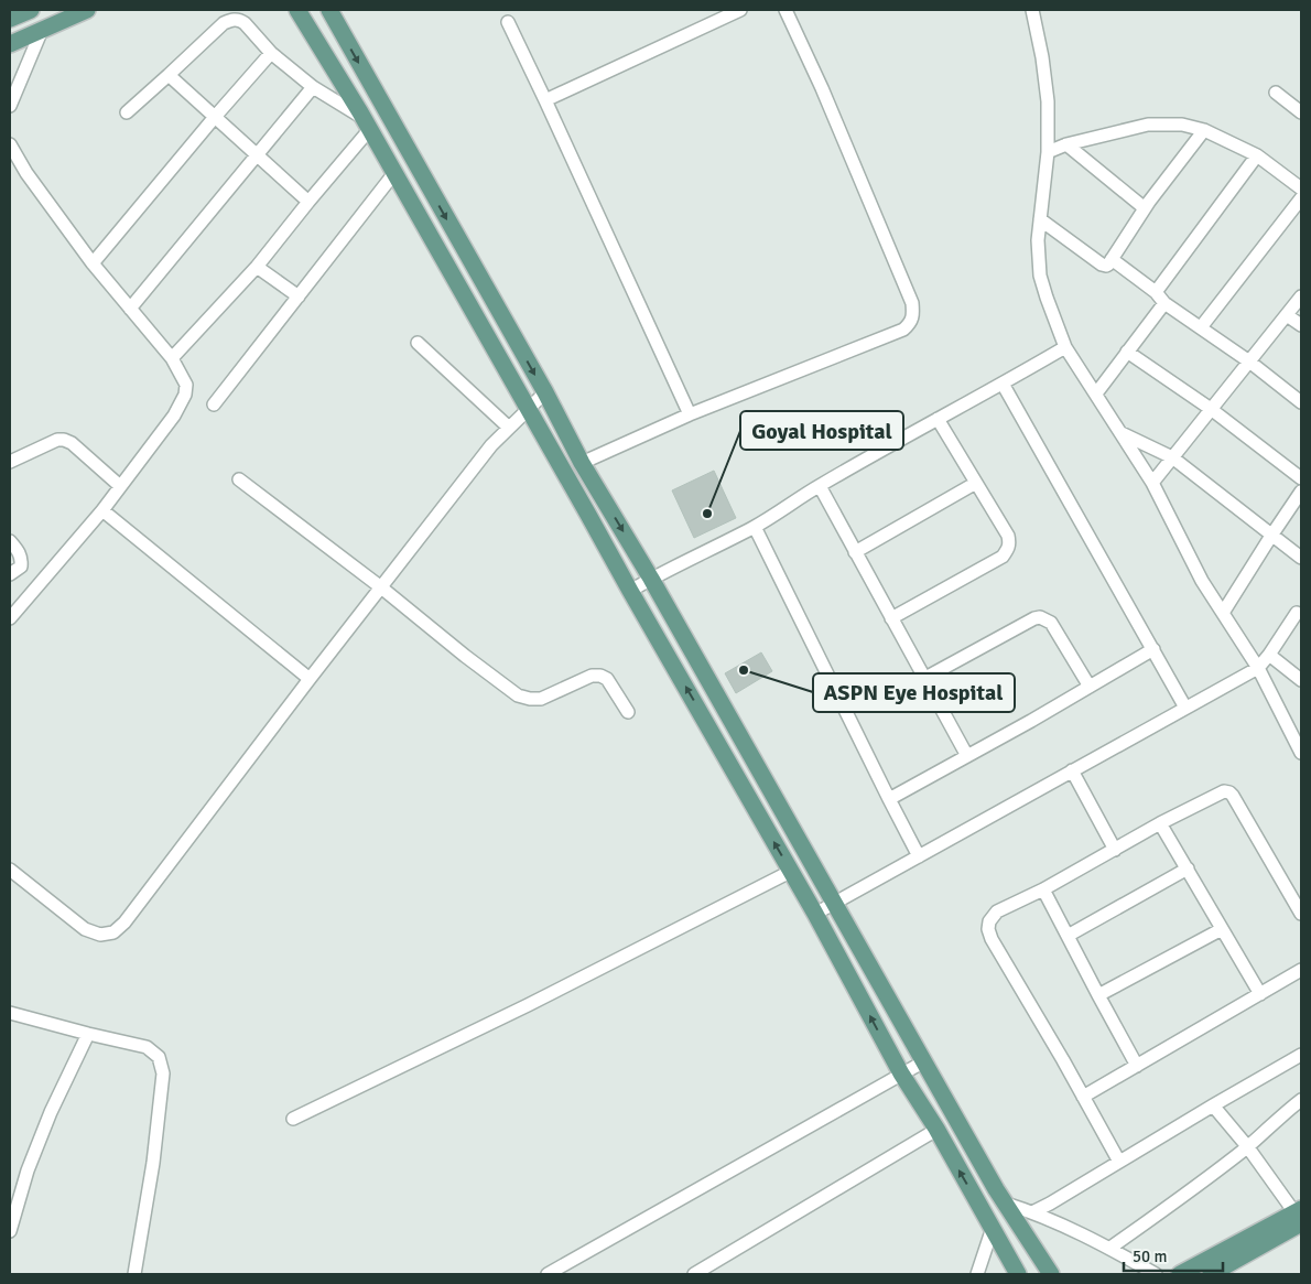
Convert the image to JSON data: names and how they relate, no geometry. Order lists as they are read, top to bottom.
{
  "places": ["Goyal Hospital", "ASPN Eye Hospital"],
  "scale_bar": "50 m"
}
